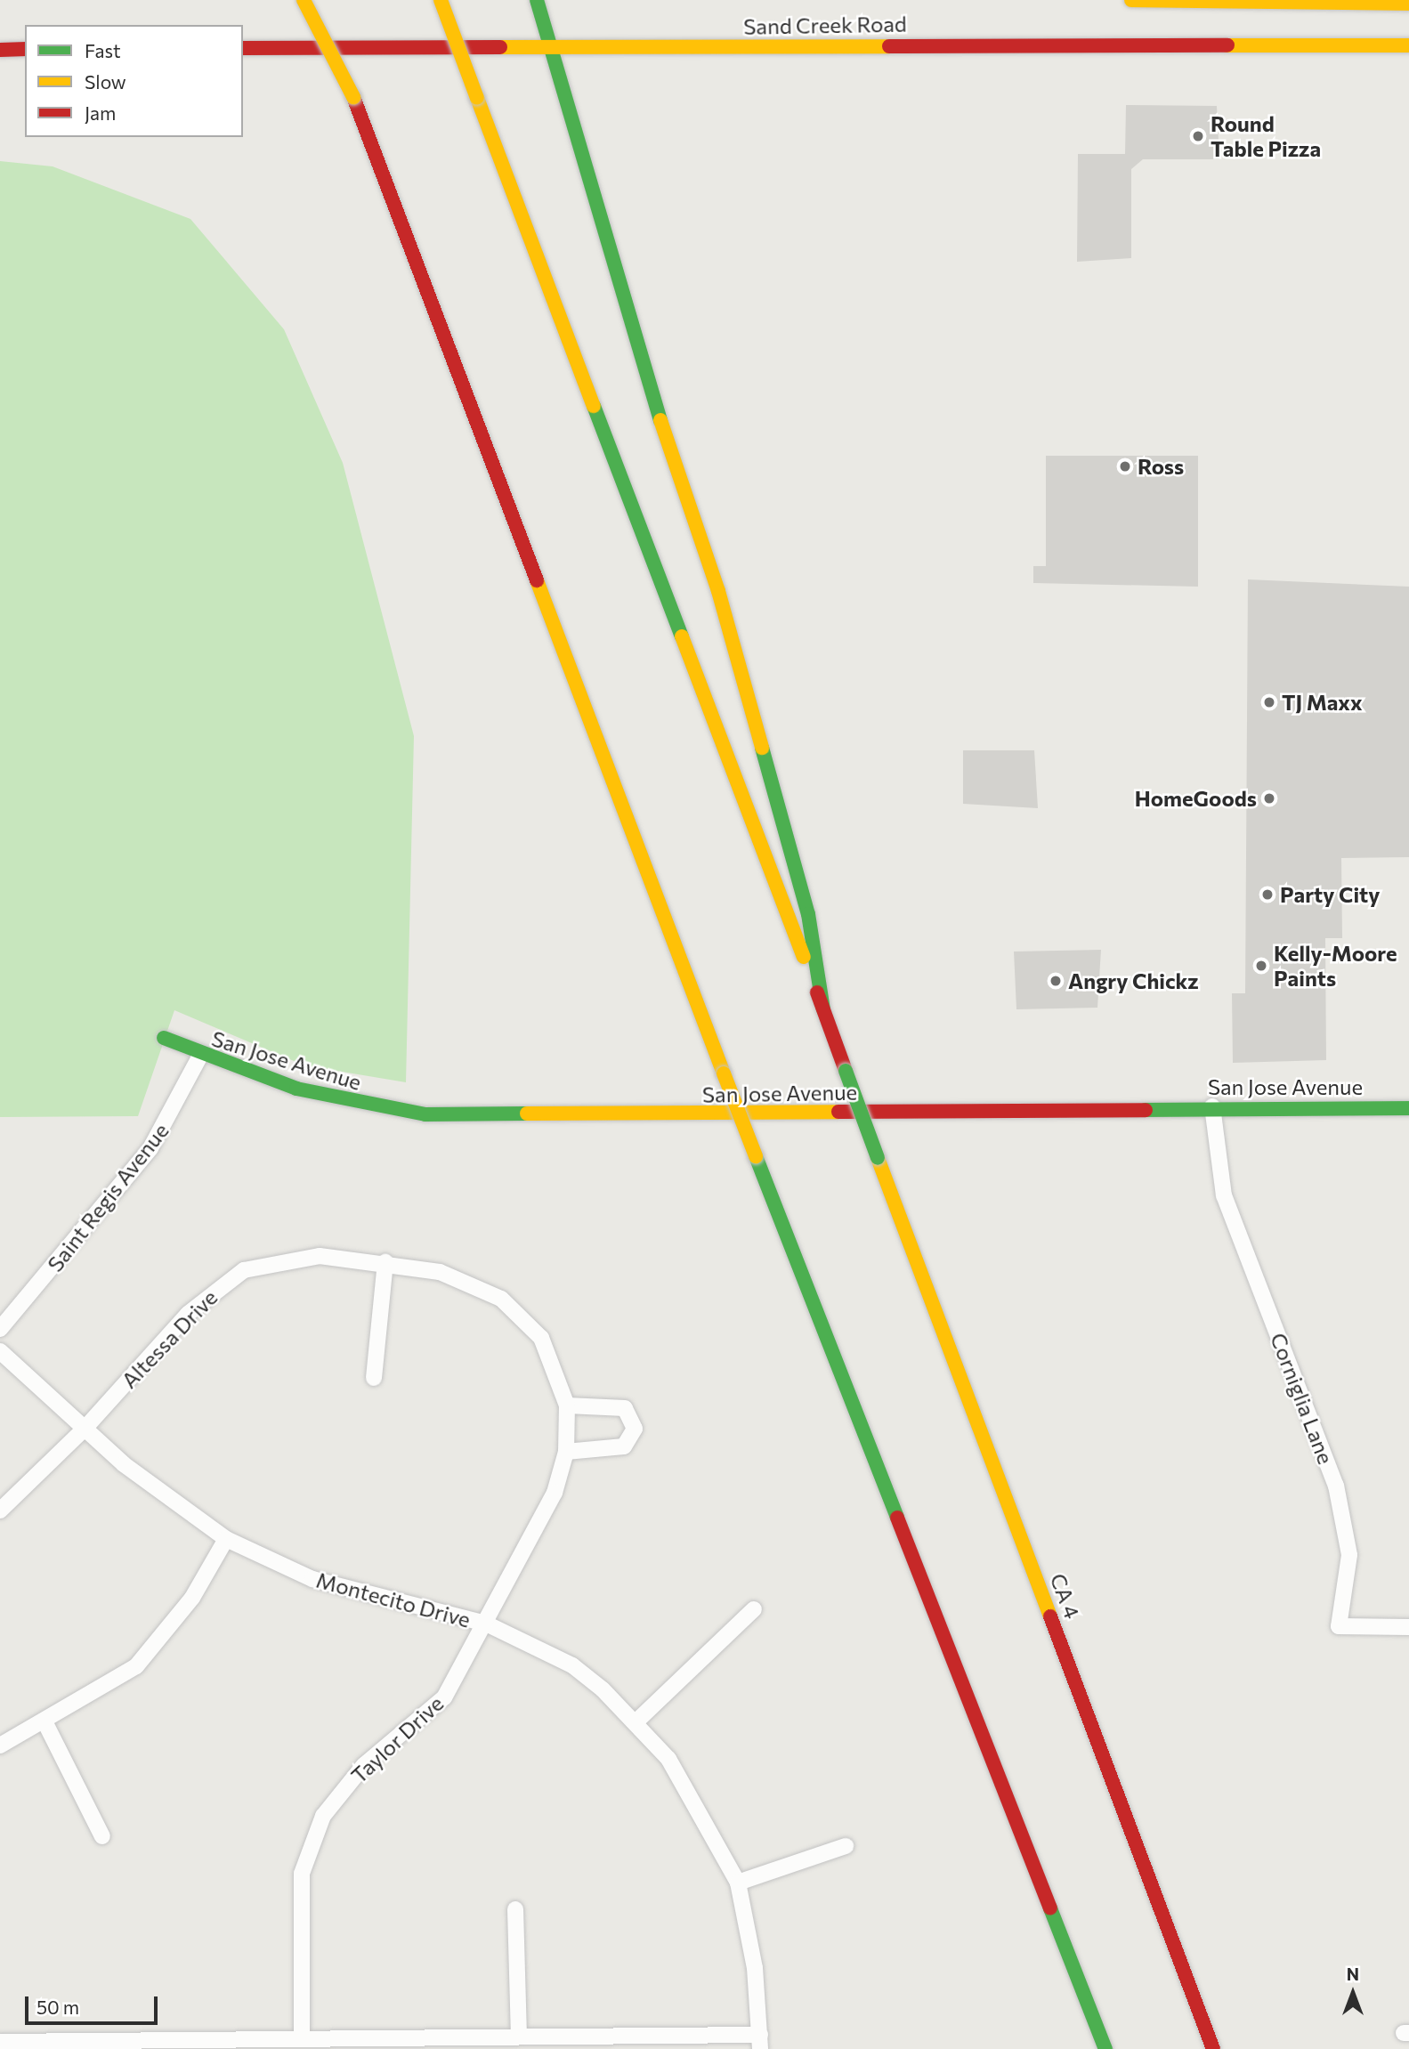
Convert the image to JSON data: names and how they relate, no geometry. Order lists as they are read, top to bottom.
{
  "streets": {
    "main road": ["Sand Creek Road", "San Jose Avenue", "CA 4"],
    "street": [
      "Saint Regis Avenue",
      "Altessa Drive",
      "Corniglia Lane",
      "Montecito Drive",
      "Taylor Drive"
    ]
  },
  "crossings": [
    ["San Jose Avenue", "Saint Regis Avenue"],
    ["San Jose Avenue", "Corniglia Lane"],
    ["Altessa Drive", "Montecito Drive"],
    ["Altessa Drive", "Taylor Drive"],
    ["Montecito Drive", "Taylor Drive"]
  ],
  "places": [
    "Round Table Pizza",
    "Ross",
    "TJ Maxx",
    "HomeGoods",
    "Party City",
    "Kelly-Moore Paints",
    "Angry Chickz"
  ],
  "legend": ["Fast", "Slow", "Jam"],
  "scale_bar": "50 m",
  "north": "top"
}
